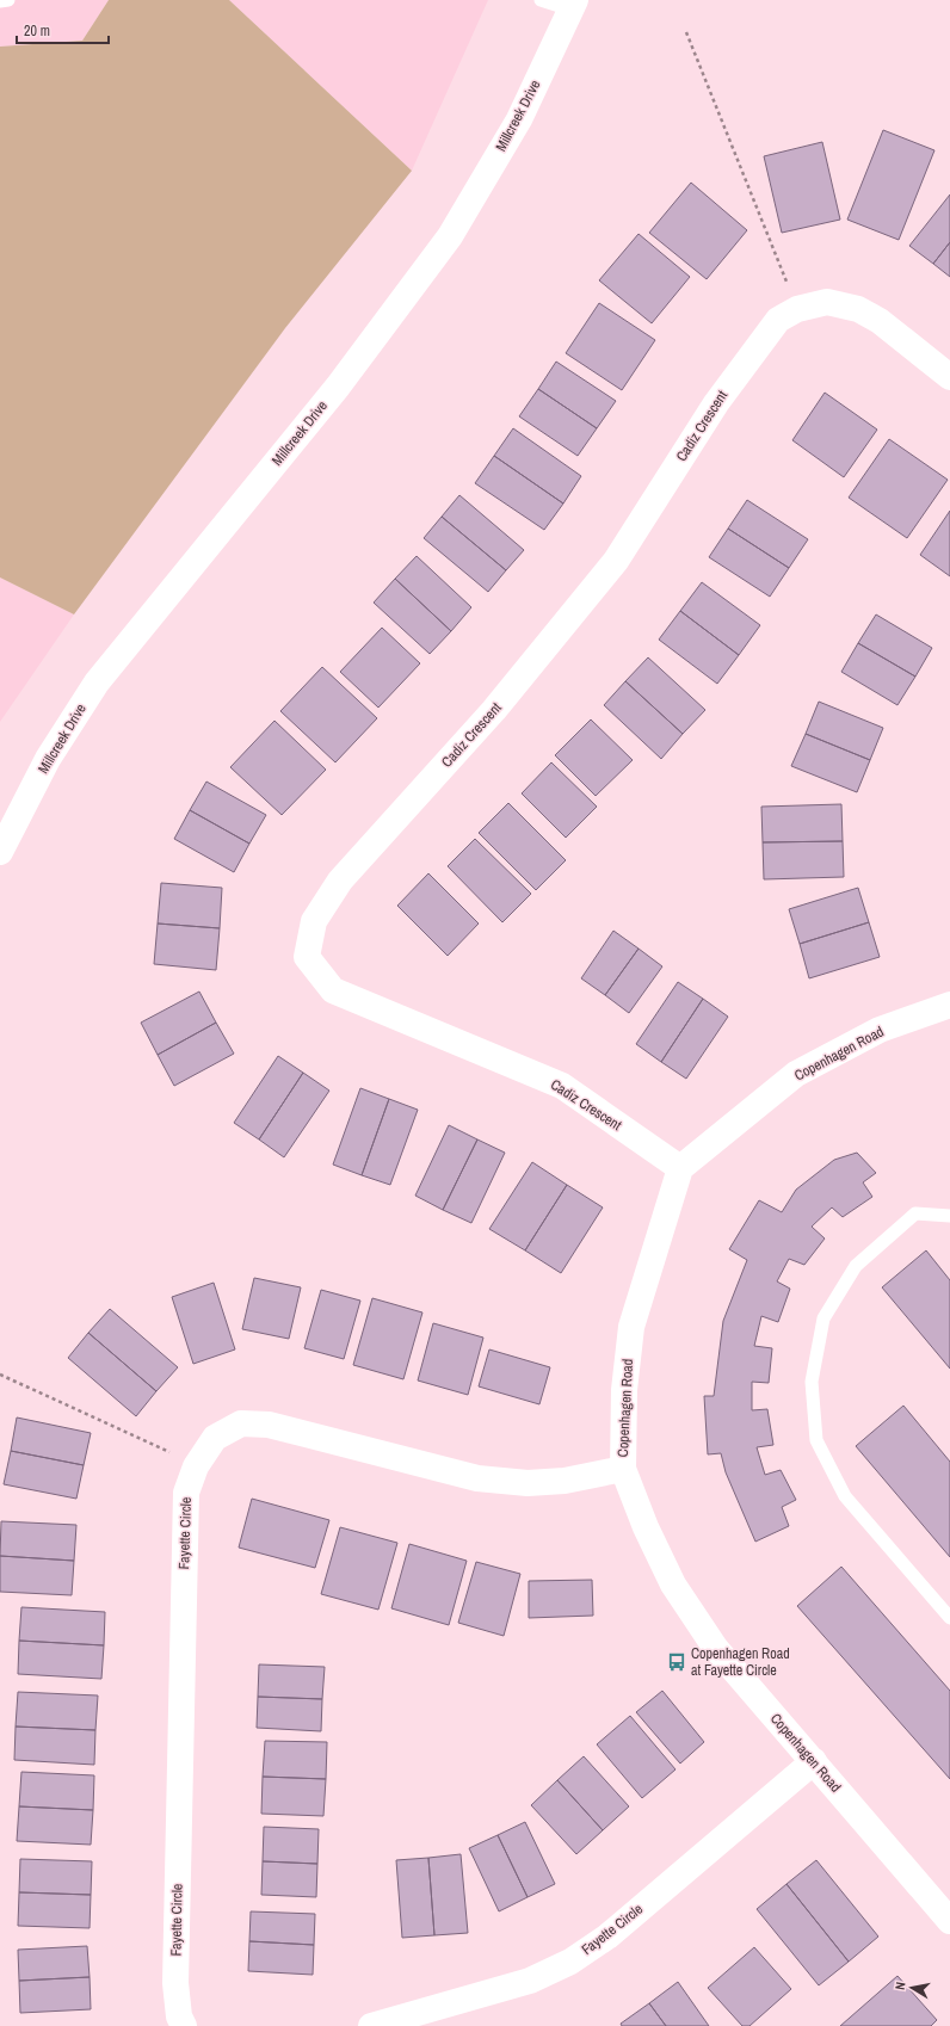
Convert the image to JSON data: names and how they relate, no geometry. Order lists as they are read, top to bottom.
{
  "streets": {
    "street": [
      "Millcreek Drive",
      "Cadiz Crescent",
      "Copenhagen Road",
      "Fayette Circle"
    ]
  },
  "crossings": [
    ["Cadiz Crescent", "Copenhagen Road"],
    ["Copenhagen Road", "Fayette Circle"]
  ],
  "places": {
    "bus stop": ["Copenhagen Road at Fayette Circle"]
  },
  "scale_bar": "20 m",
  "north": "left"
}
